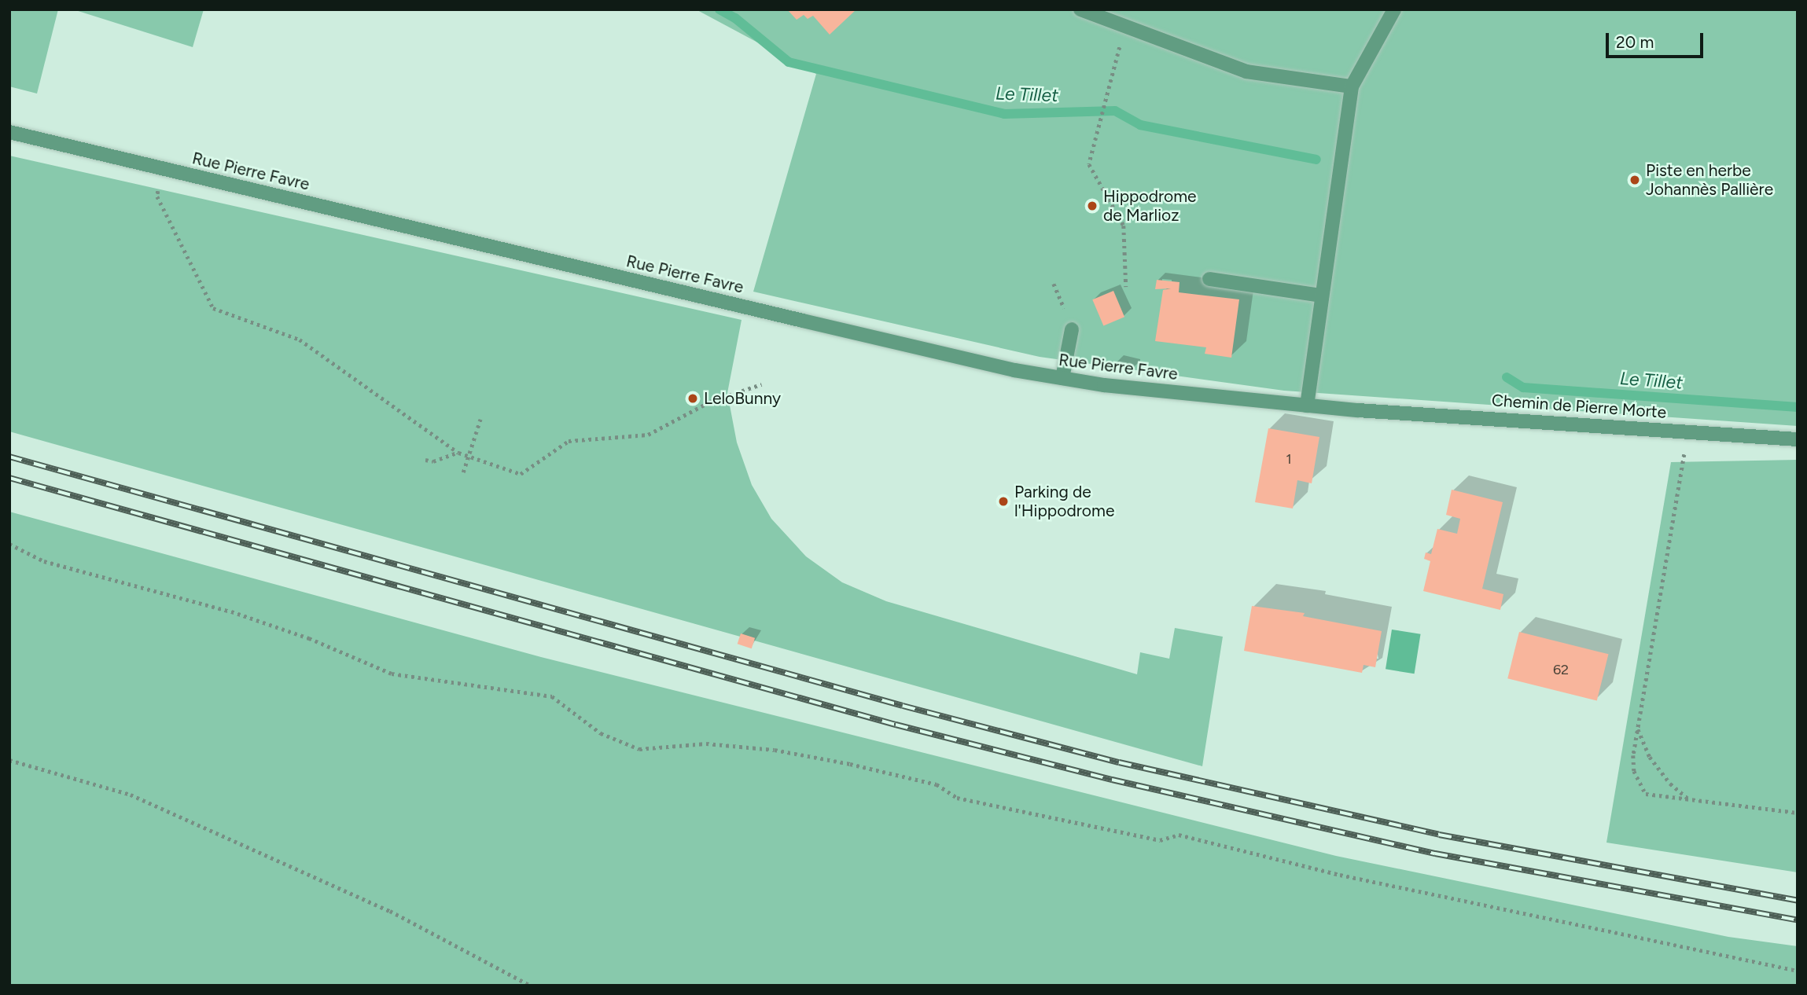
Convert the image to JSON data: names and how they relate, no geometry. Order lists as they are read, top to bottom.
{
  "streets": {
    "street": ["Rue Pierre Favre", "Chemin de Pierre Morte"]
  },
  "crossings": [
    ["Rue Pierre Favre", "Chemin de Pierre Morte"]
  ],
  "water": ["Le Tillet"],
  "places": [
    "Piste en herbe Johannès Pallière",
    "Hippodrome de Marlioz",
    "LeloBunny",
    "Parking de l'Hippodrome"
  ],
  "house_numbers": ["1", "62"],
  "scale_bar": "20 m"
}
